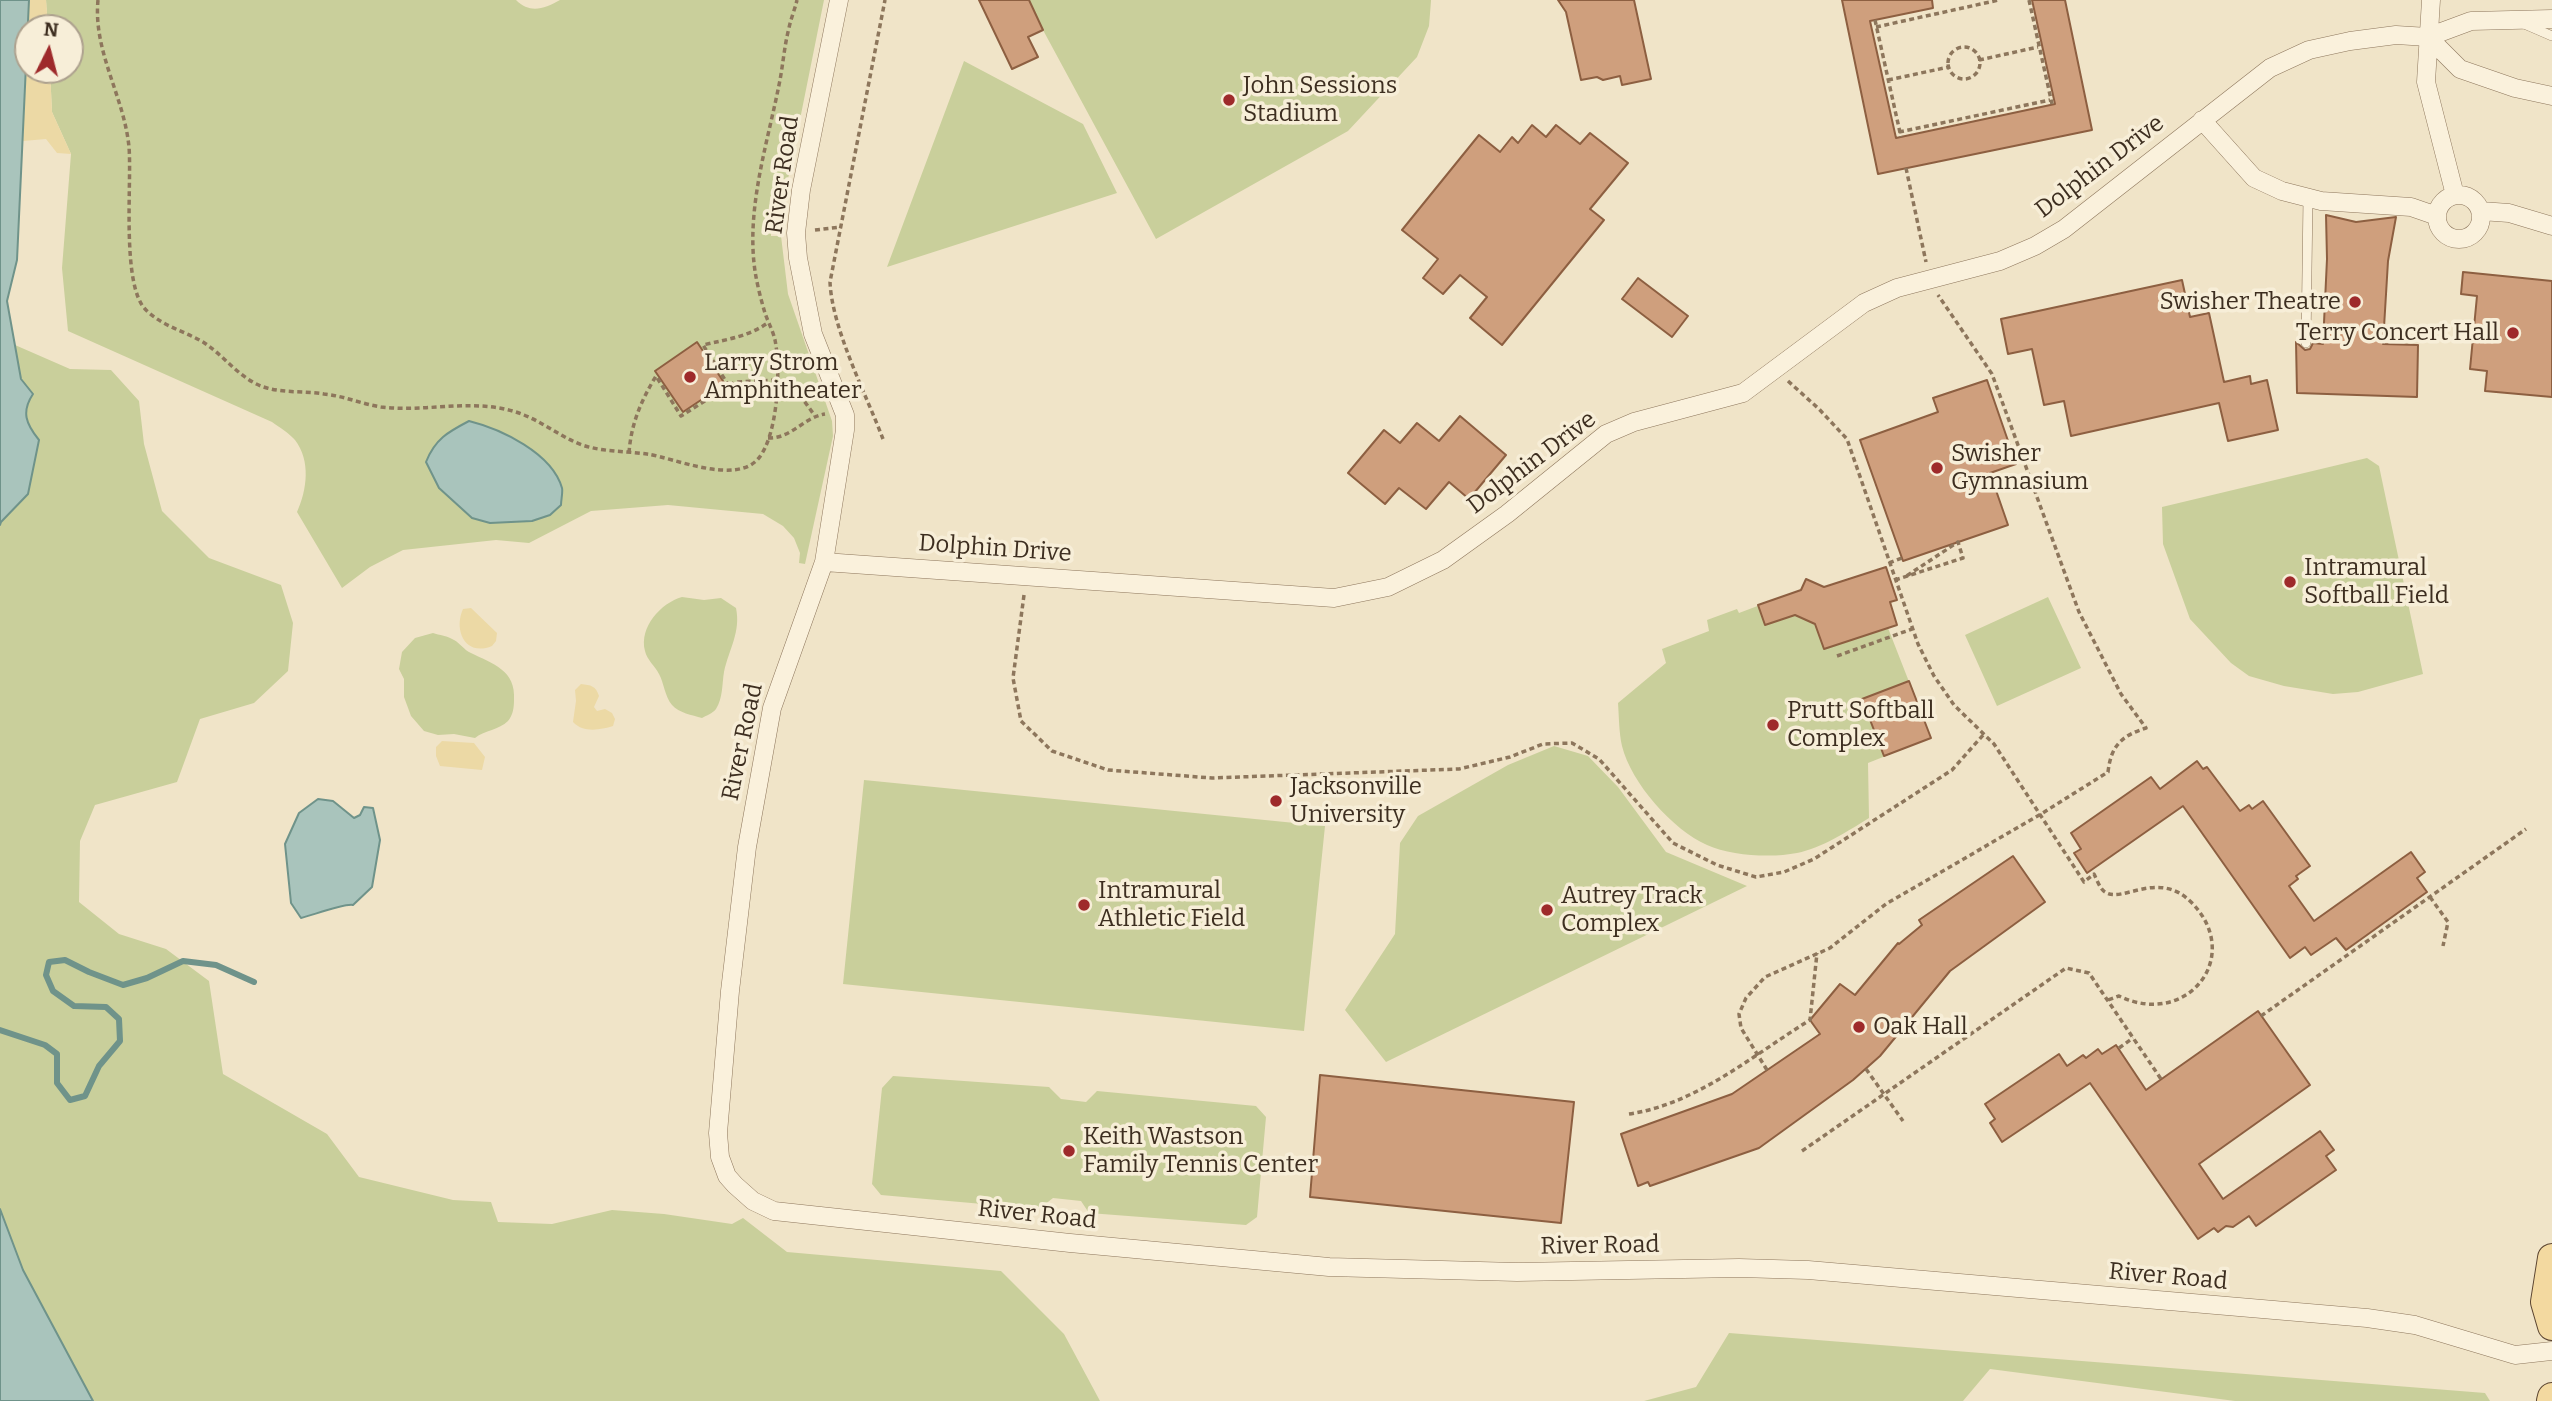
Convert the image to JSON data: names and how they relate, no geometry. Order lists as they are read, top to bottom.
{
  "streets": {
    "street": ["Dolphin Drive", "River Road"]
  },
  "crossings": [
    ["Dolphin Drive", "River Road"]
  ],
  "places": [
    "John Sessions Stadium",
    "Swisher Theatre",
    "Terry Concert Hall",
    "Larry Strom Amphitheater",
    "Swisher Gymnasium",
    "Intramural Softball Field",
    "Prutt Softball Complex",
    "Jacksonville University",
    "Intramural Athletic Field",
    "Autrey Track Complex",
    "Oak Hall",
    "Keith Wastson Family Tennis Center"
  ],
  "north": "top"
}
